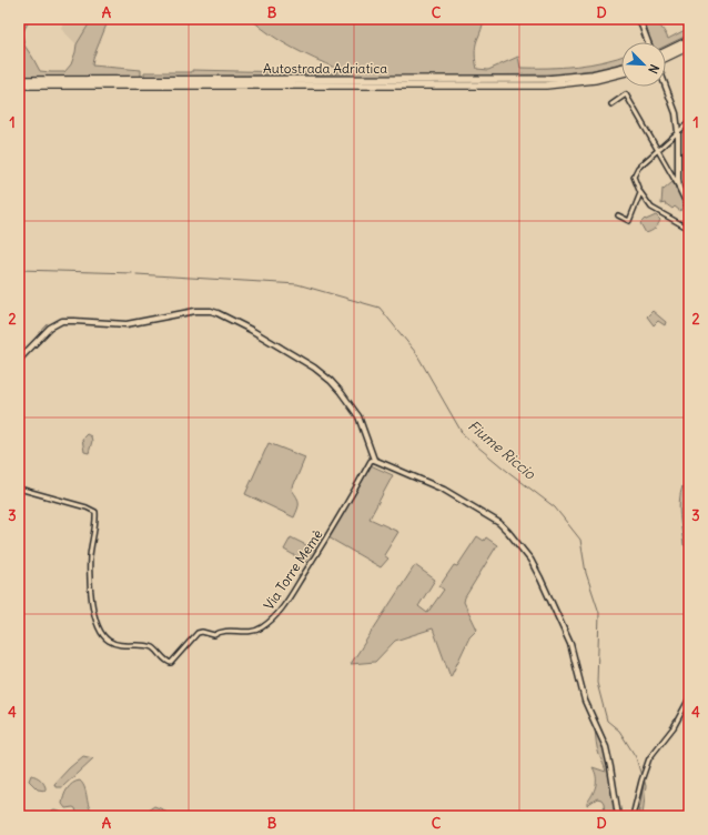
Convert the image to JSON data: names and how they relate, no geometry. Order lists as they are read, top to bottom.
{
  "streets": {
    "highway": ["Autostrada Adriatica"],
    "street": ["Via Torre Memè"]
  },
  "water": ["Fiume Riccio"],
  "north": "bottom right",
  "grid": {
    "columns": [
      "A",
      "B",
      "C",
      "D"
    ],
    "rows": [
      "1",
      "2",
      "3",
      "4"
    ]
  }
}
